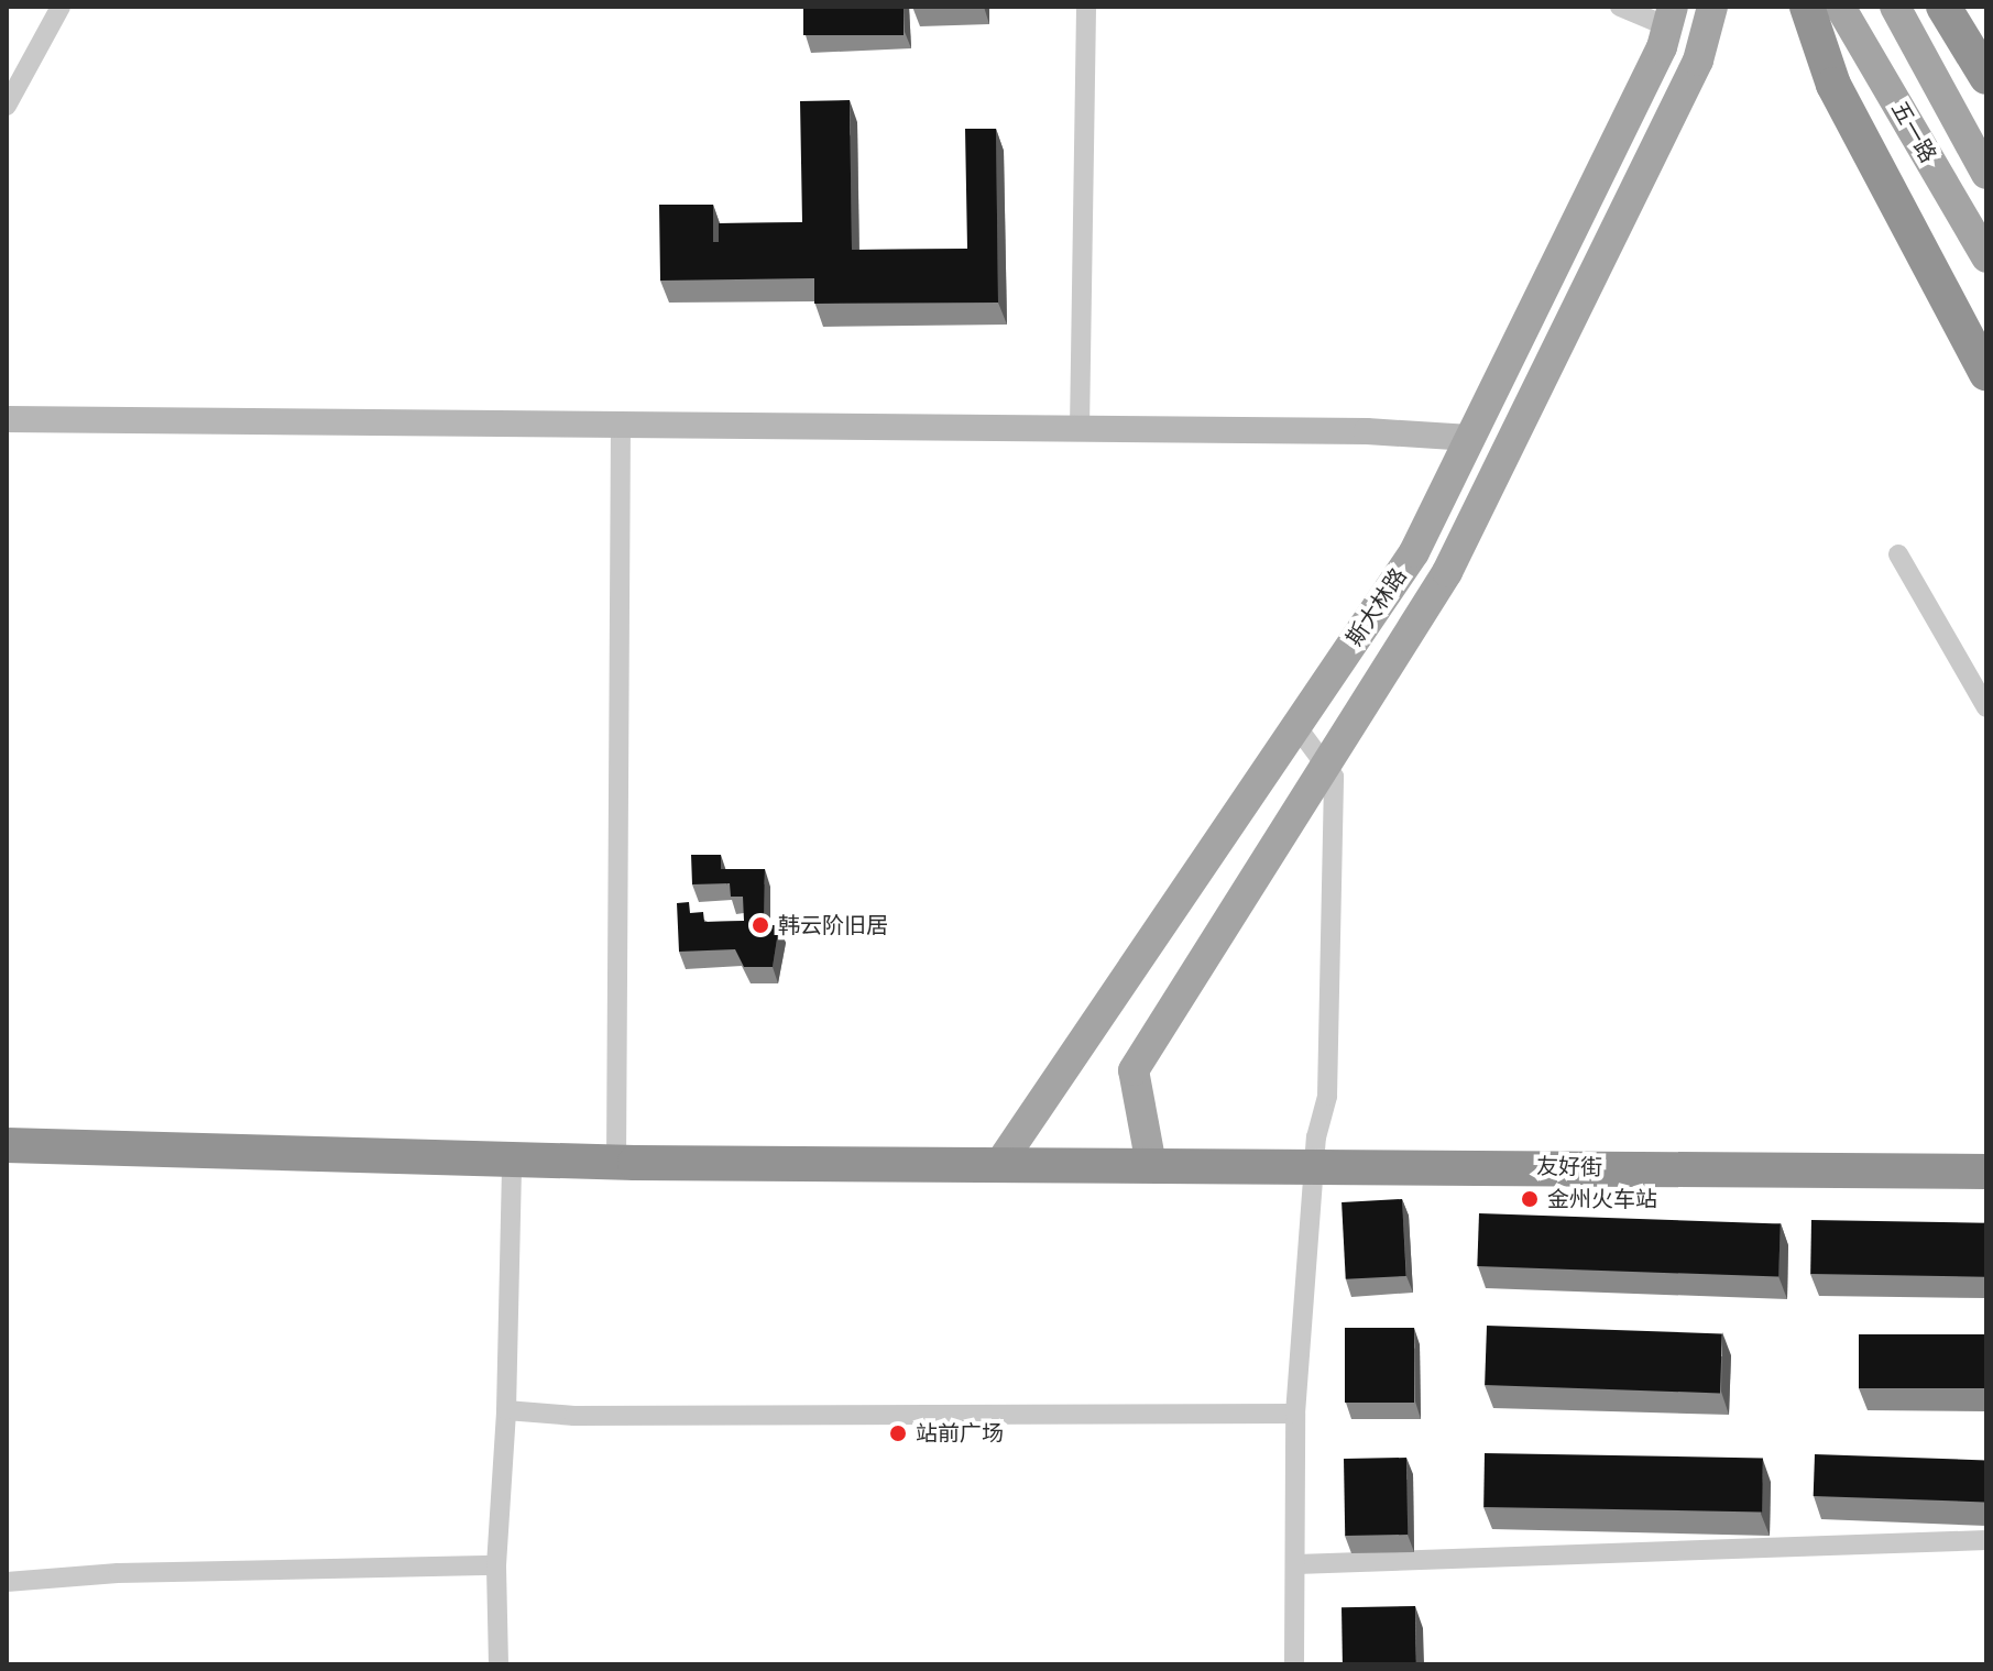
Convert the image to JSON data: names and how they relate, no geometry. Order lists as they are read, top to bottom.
{
  "streets": {
    "highway": ["友好街"],
    "main road": ["五一路", "斯大林路"]
  },
  "crossings": [
    ["斯大林路", "友好街"]
  ],
  "places": ["韩云阶旧居", "金州火车站", "站前广场"]
}
